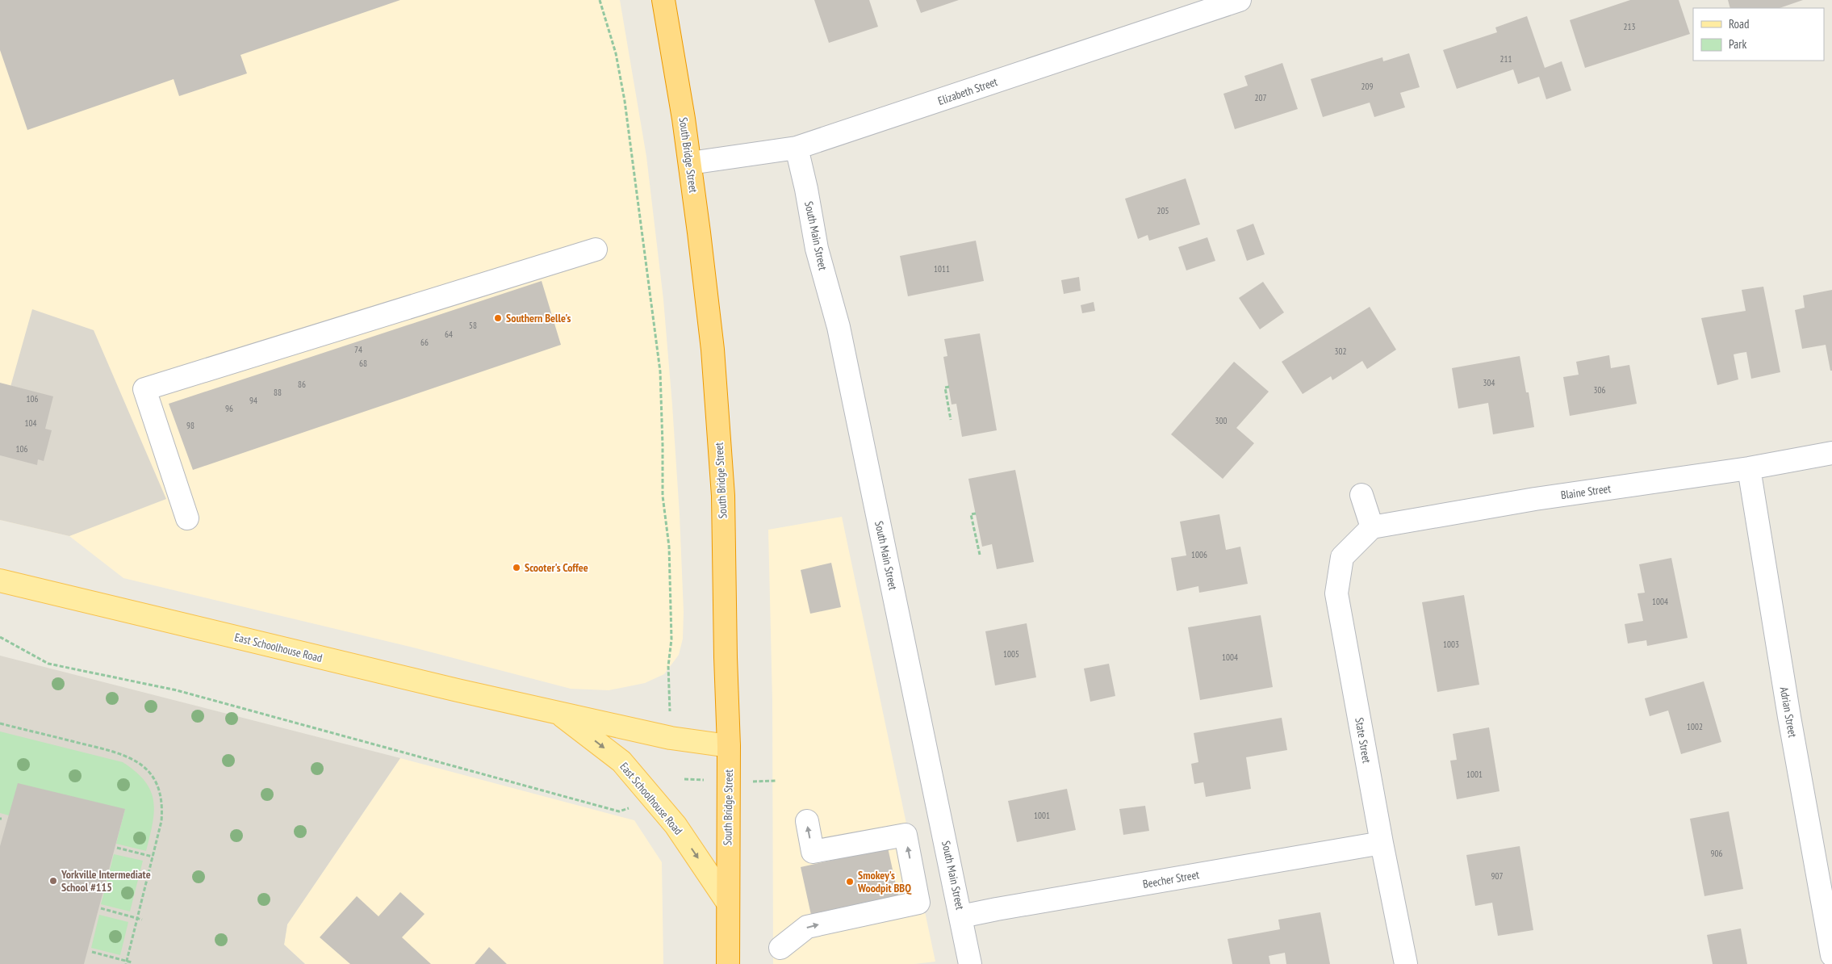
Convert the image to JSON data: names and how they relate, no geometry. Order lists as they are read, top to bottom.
{
  "streets": {
    "highway": ["South Bridge Street"],
    "main road": ["East Schoolhouse Road"],
    "street": [
      "Elizabeth Street",
      "South Main Street",
      "Blaine Street",
      "Adrian Street",
      "State Street",
      "Beecher Street"
    ]
  },
  "crossings": [
    ["Elizabeth Street", "South Bridge Street"],
    ["Elizabeth Street", "South Main Street"],
    ["South Bridge Street", "East Schoolhouse Road"],
    ["South Main Street", "Beecher Street"],
    ["Blaine Street", "Adrian Street"],
    ["Blaine Street", "State Street"],
    ["State Street", "Beecher Street"]
  ],
  "places": [
    "Southern Belle's",
    "Scooter's Coffee",
    "Yorkville Intermediate School #115",
    "Smokey's Woodpit BBQ"
  ],
  "house_numbers": [
    "213",
    "211",
    "209",
    "207",
    "205",
    "1011",
    "58",
    "64",
    "66",
    "74",
    "302",
    "68",
    "304",
    "86",
    "306",
    "88",
    "106",
    "94",
    "96",
    "300",
    "104",
    "98",
    "106",
    "1006",
    "1004",
    "1003",
    "1005",
    "1004",
    "1002",
    "1001",
    "1001",
    "906",
    "907"
  ],
  "legend": ["Road", "Park"]
}
